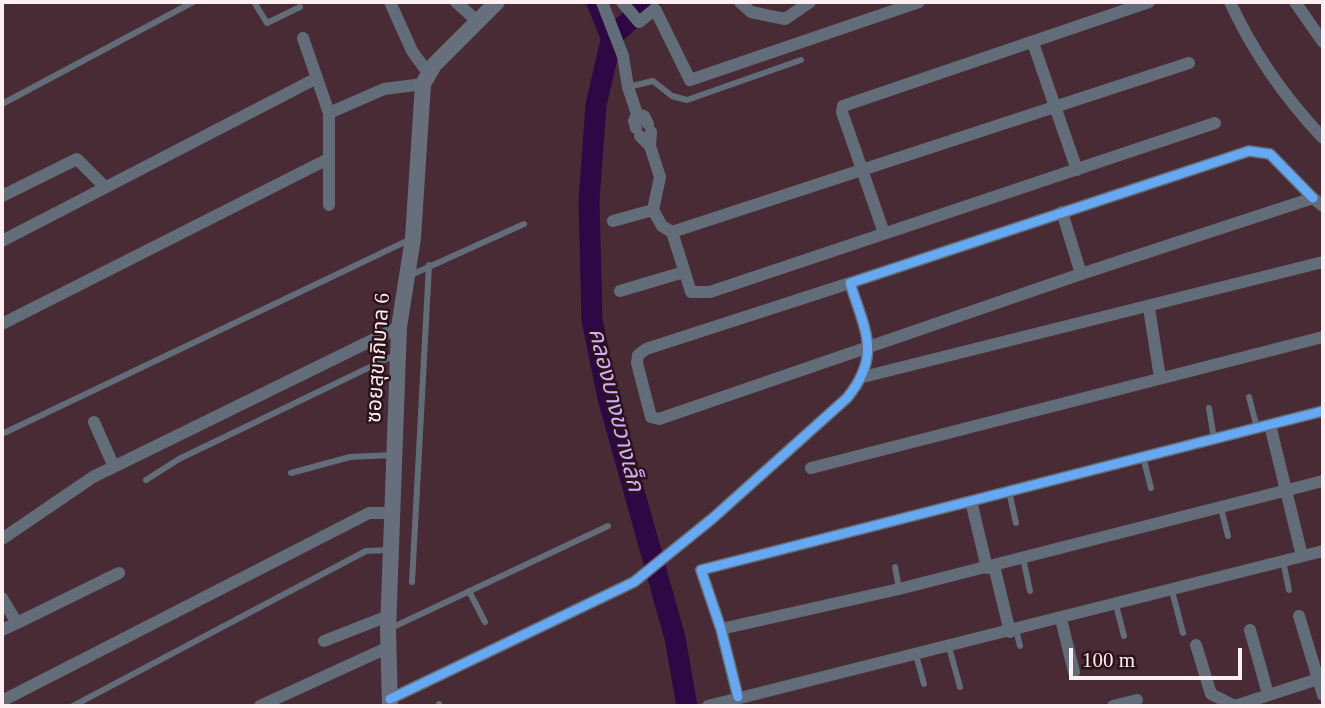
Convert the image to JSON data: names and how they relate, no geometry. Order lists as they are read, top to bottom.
{
  "streets": {
    "street": ["ซอยสุขาภิบาล 6"]
  },
  "water": ["คลองบางขวางเล็ก"],
  "scale_bar": "100 m"
}
